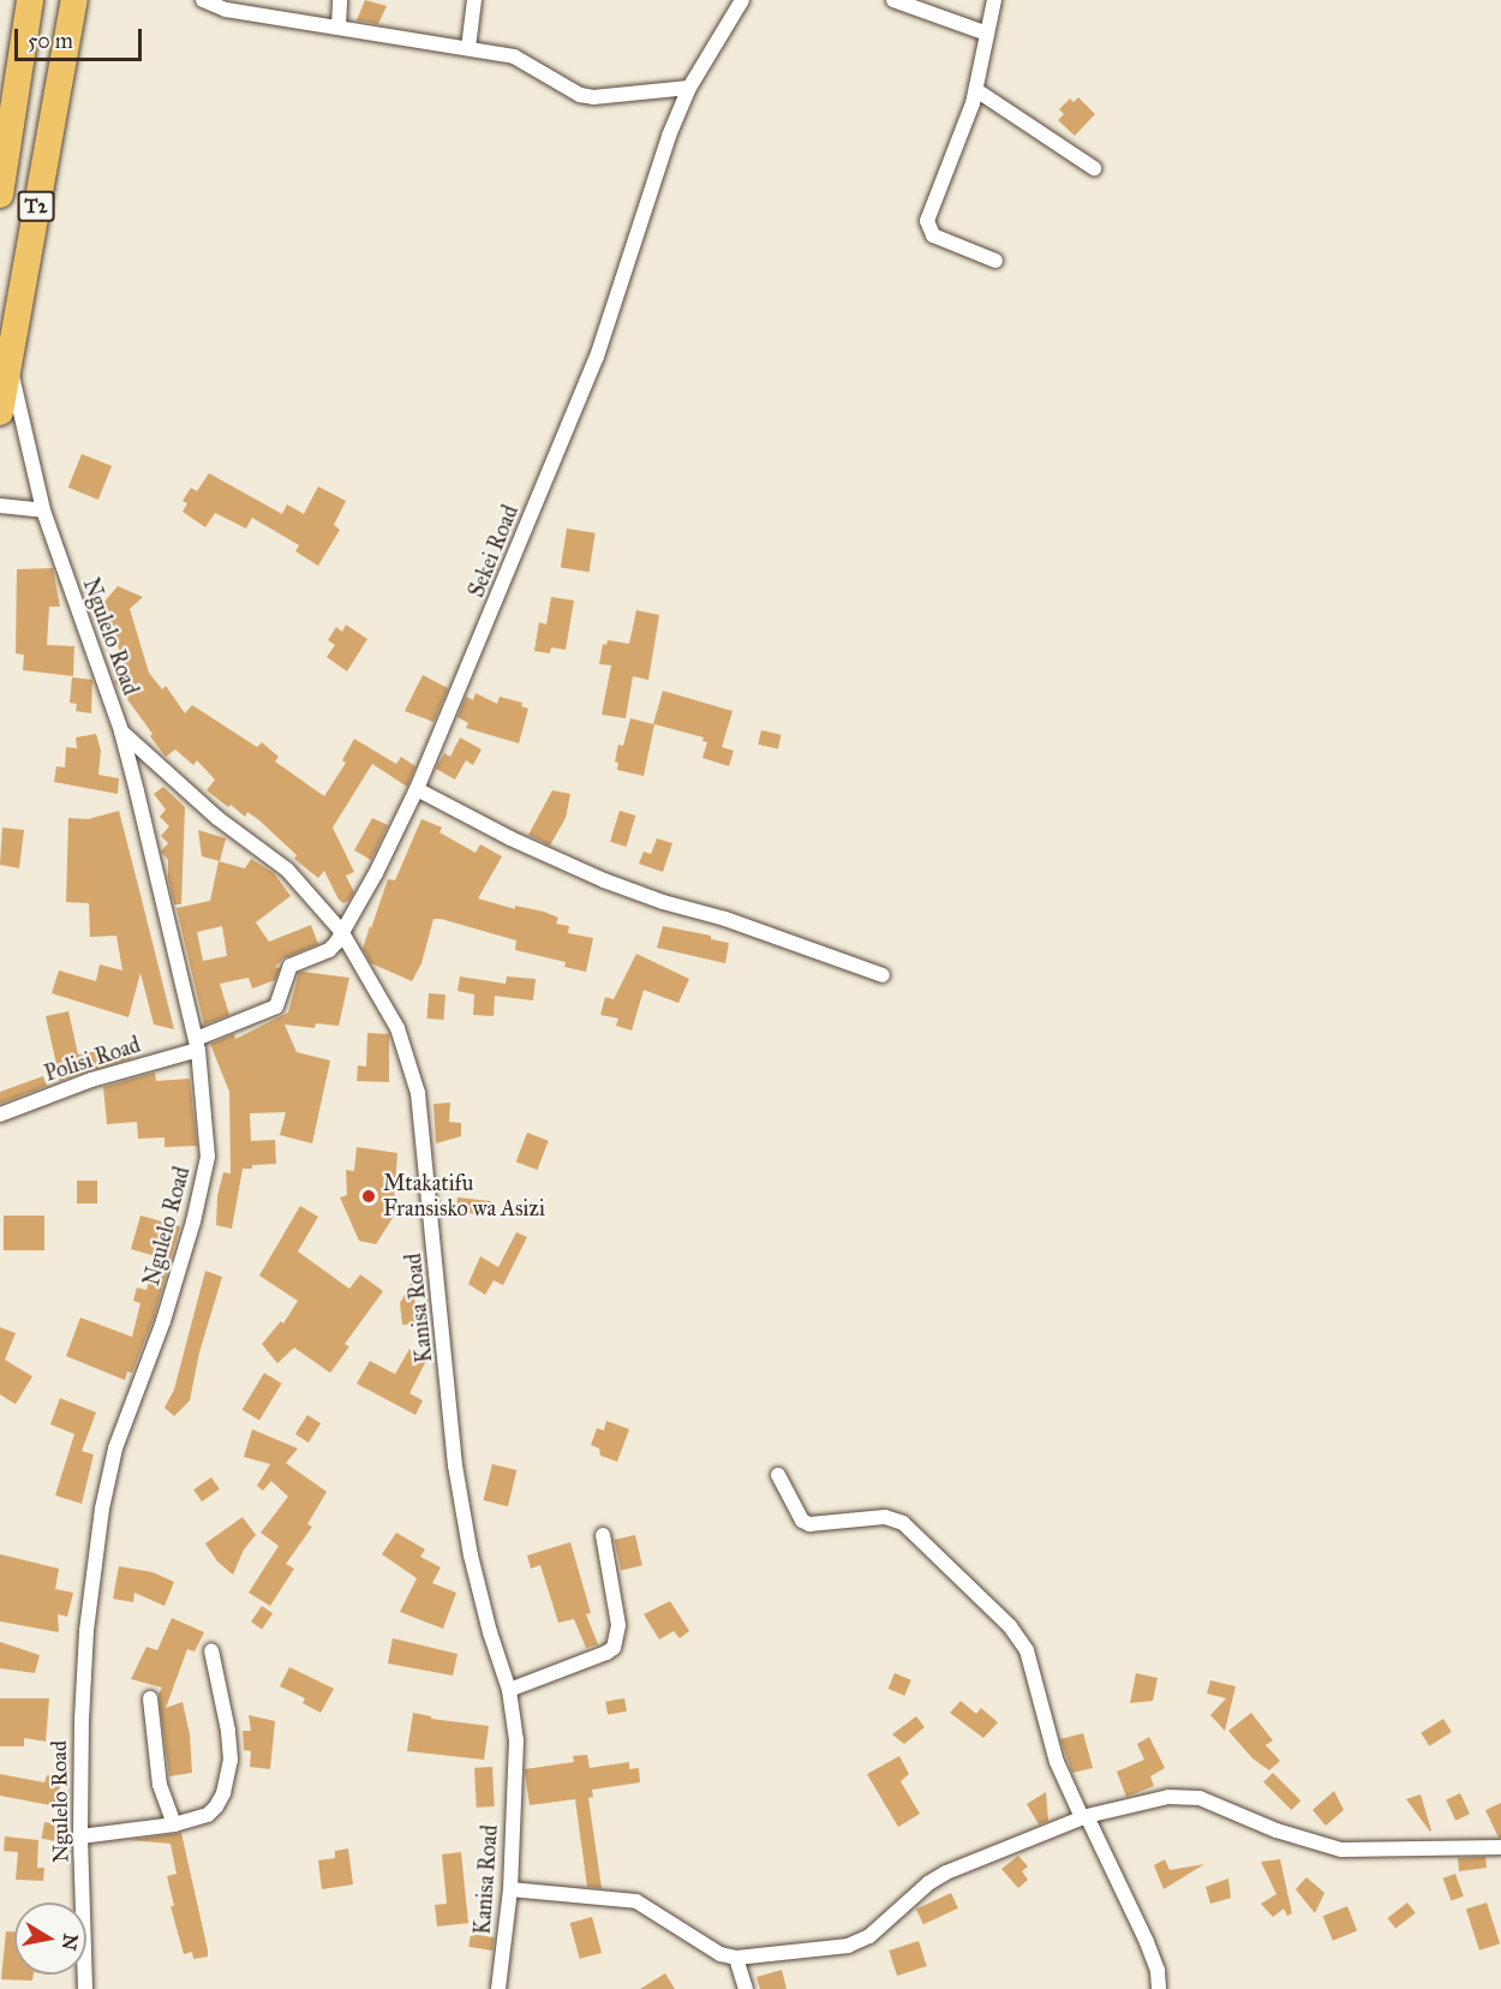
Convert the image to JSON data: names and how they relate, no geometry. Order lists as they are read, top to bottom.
{
  "streets": {
    "highway": ["T2"],
    "street": [
      "Sekei Road",
      "Ngulelo Road",
      "Polisi Road",
      "Kanisa Road"
    ]
  },
  "crossings": [
    ["T2", "Ngulelo Road"],
    ["Sekei Road", "Ngulelo Road"],
    ["Sekei Road", "Polisi Road"],
    ["Sekei Road", "Kanisa Road"],
    ["Ngulelo Road", "Polisi Road"],
    ["Ngulelo Road", "Kanisa Road"]
  ],
  "places": ["Mtakatifu Fransisko wa Asizi"],
  "scale_bar": "50 m",
  "north": "right"
}
